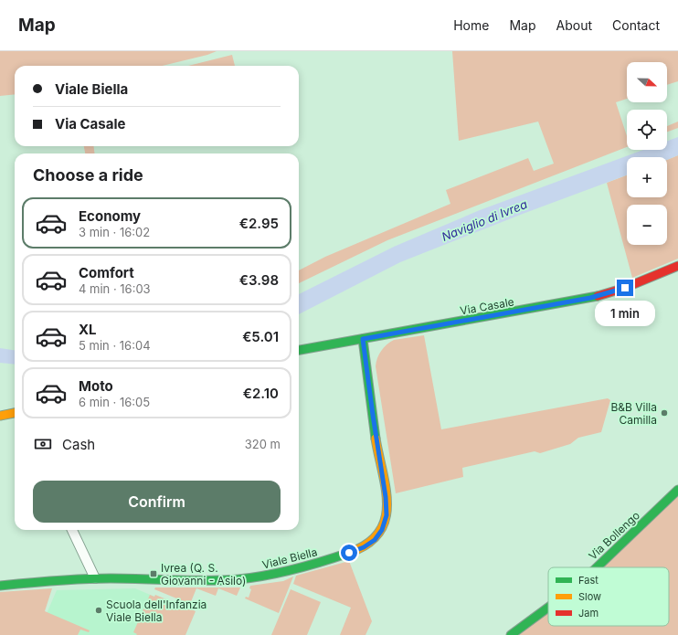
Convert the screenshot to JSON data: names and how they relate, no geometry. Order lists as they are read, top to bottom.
{
  "streets": {
    "street": ["Via Casale", "Via Bollengo", "Viale Biella"]
  },
  "crossings": [
    ["Via Casale", "Viale Biella"]
  ],
  "water": ["Naviglio di Ivrea"],
  "places": {
    "other": ["B&B Villa Camilla", "Scuola dell'Infanzia Viale Biella"],
    "transit": ["Ivrea (Q. S. Giovanni - Asilo)"]
  },
  "legend": ["Fast", "Slow", "Jam"],
  "north": "right",
  "page": {
    "header": "Map",
    "nav": [
      "Home",
      "Map",
      "About",
      "Contact"
    ],
    "map_buttons": ["+", "−"],
    "banner": ["Viale Biella", "Via Casale"],
    "heading": "Choose a ride",
    "list": [
      {
        "name": "Economy",
        "note": "3 min · 16:02",
        "value": "€2.95"
      },
      {
        "name": "Comfort",
        "note": "4 min · 16:03",
        "value": "€3.98"
      },
      {
        "name": "XL",
        "note": "5 min · 16:04",
        "value": "€5.01"
      },
      {
        "name": "Moto",
        "note": "6 min · 16:05",
        "value": "€2.10"
      }
    ],
    "bubble": "1 min",
    "pay": ["Cash", "320 m"],
    "buttons": "Confirm"
  }
}
